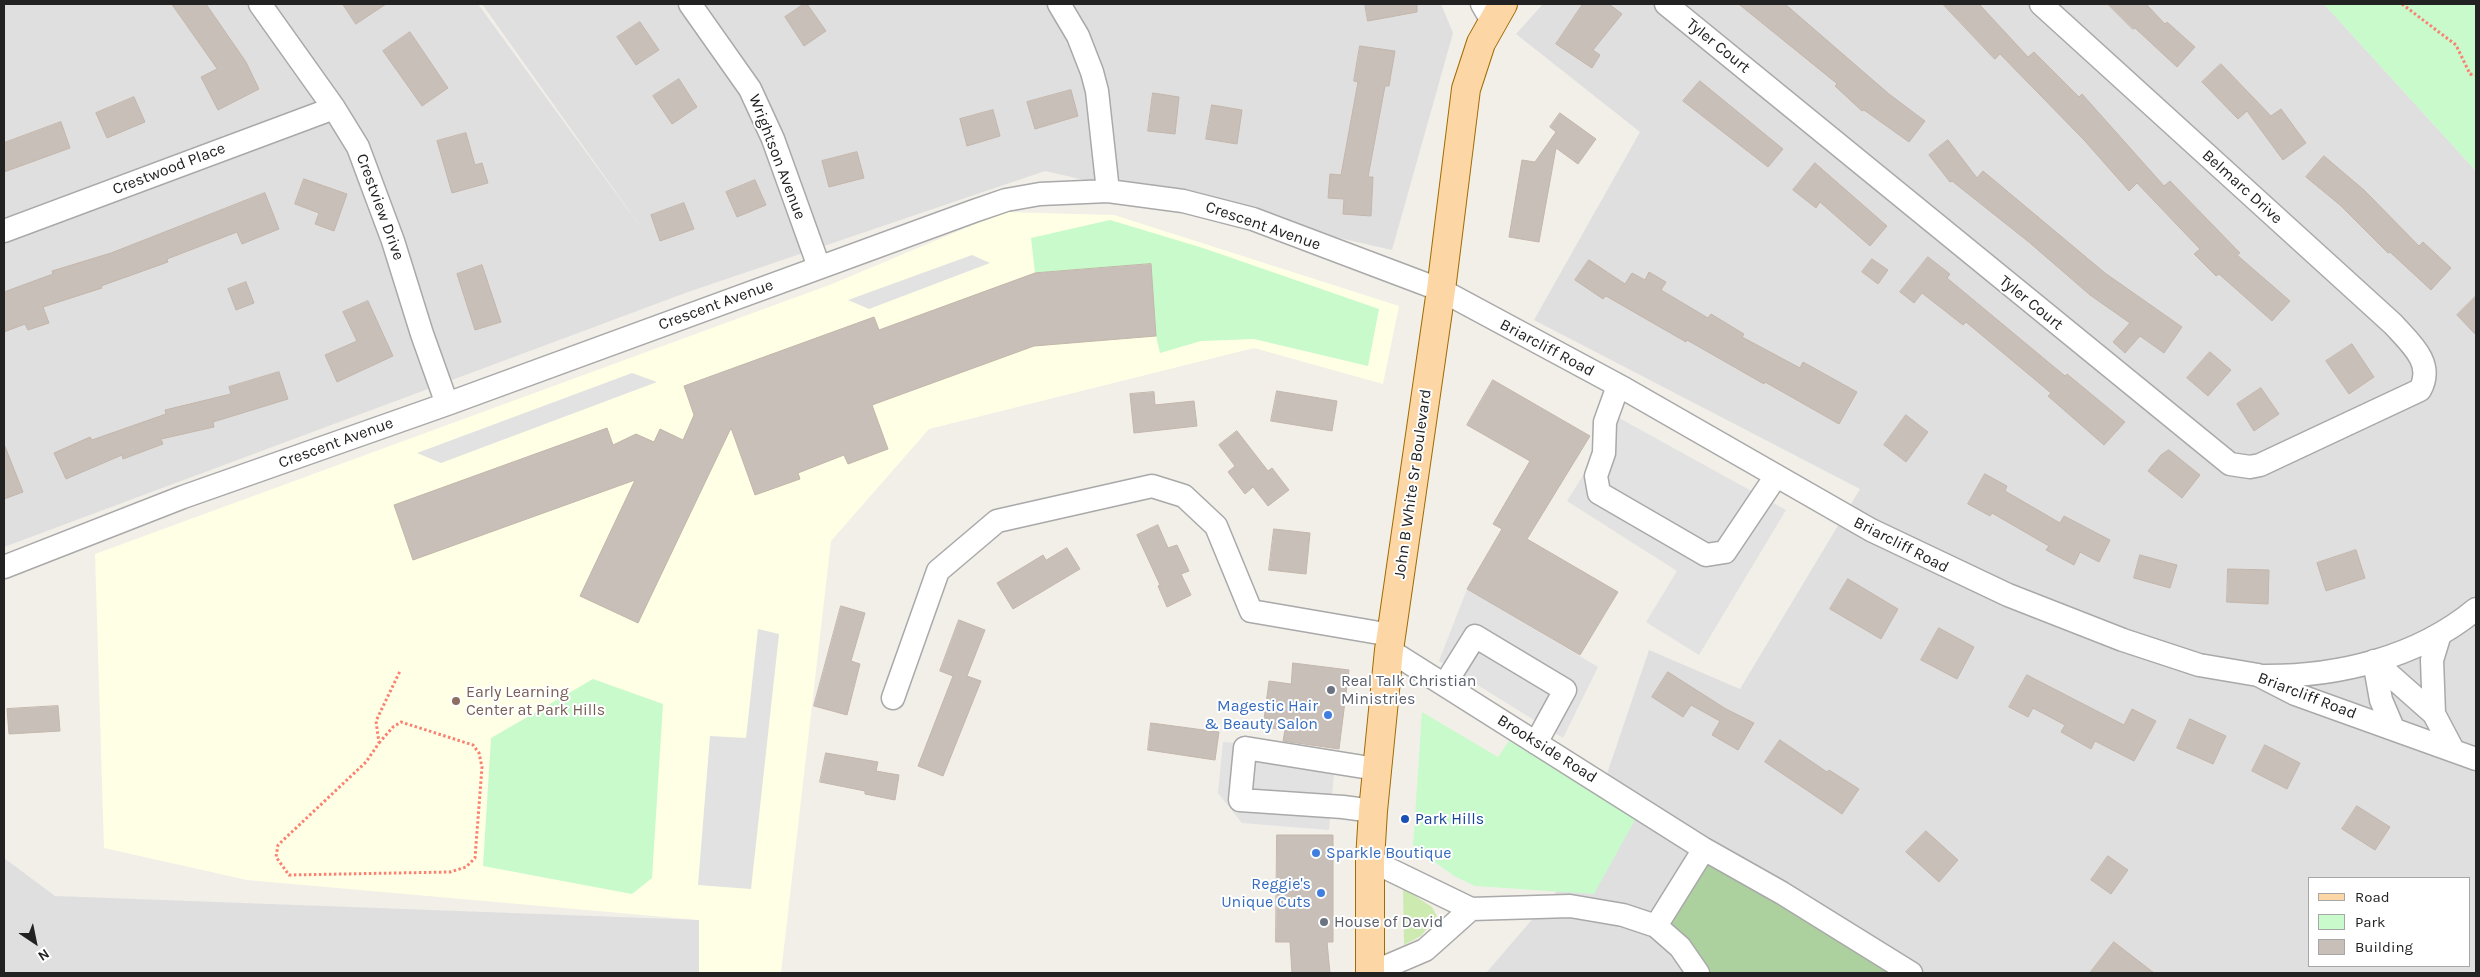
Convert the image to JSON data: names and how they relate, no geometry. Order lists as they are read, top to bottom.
{
  "streets": {
    "main road": ["John B White Sr Boulevard"],
    "street": [
      "Tyler Court",
      "Wrightson Avenue",
      "Crestwood Place",
      "Belmarc Drive",
      "Crestview Drive",
      "Crescent Avenue",
      "Briarcliff Road",
      "Brookside Road"
    ]
  },
  "crossings": [
    ["Tyler Court", "Belmarc Drive"],
    ["Wrightson Avenue", "Crescent Avenue"],
    ["Crestwood Place", "Crestview Drive"],
    ["Crestview Drive", "Crescent Avenue"],
    ["Crescent Avenue", "Briarcliff Road"],
    ["Crescent Avenue", "John B White Sr Boulevard"],
    ["Briarcliff Road", "John B White Sr Boulevard"],
    ["John B White Sr Boulevard", "Brookside Road"]
  ],
  "places": [
    "Real Talk Christian Ministries",
    "Early Learning Center at Park Hills",
    "Magestic Hair & Beauty Salon",
    "Park Hills",
    "Sparkle Boutique",
    "Reggie's Unique Cuts",
    "House of David"
  ],
  "legend": ["Road", "Park", "Building"],
  "north": "bottom right"
}
